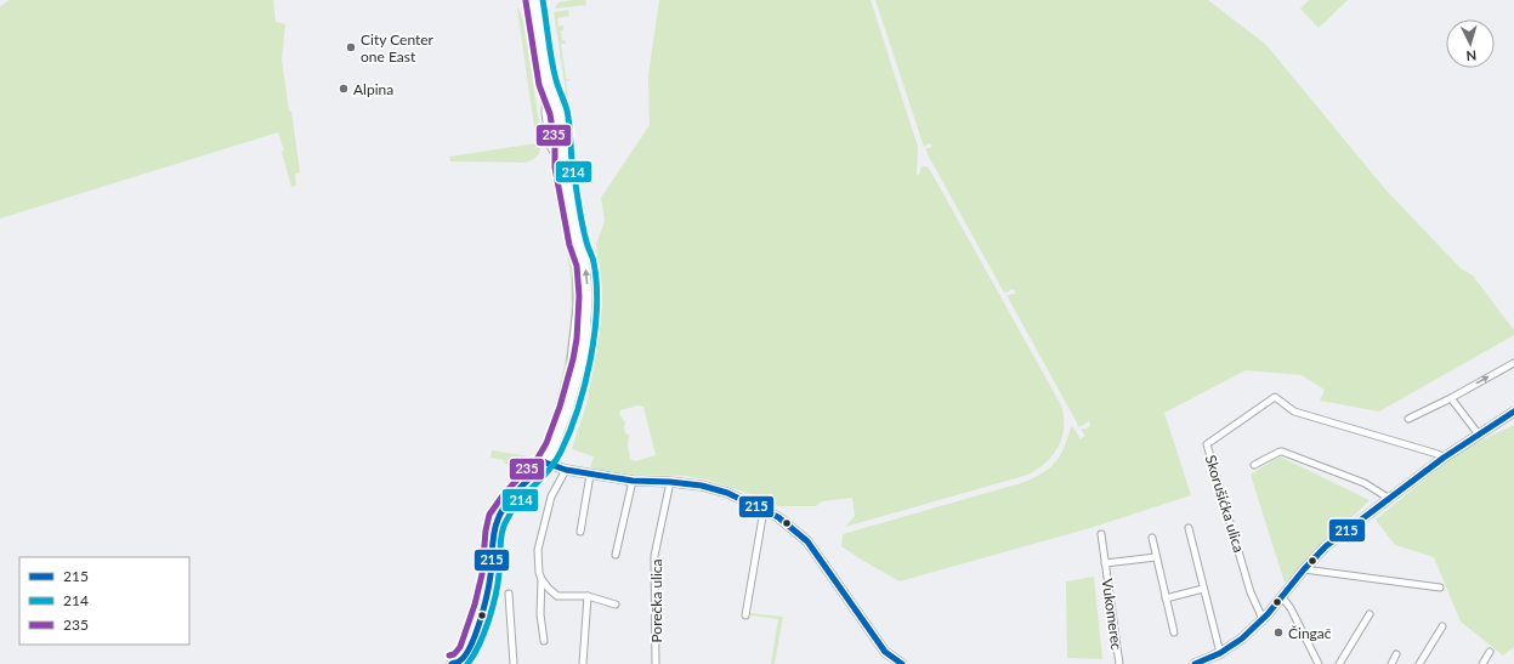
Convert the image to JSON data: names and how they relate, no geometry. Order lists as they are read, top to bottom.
{
  "streets": {
    "street": ["Skorušićka ulica", "Porečka ulica", "Vukomerec"]
  },
  "places": ["City Center one East", "Alpina", "Čingač"],
  "lines": ["transit line 214", "transit line 235", "transit line 215"],
  "legend": ["215", "214", "235"],
  "north": "bottom"
}
